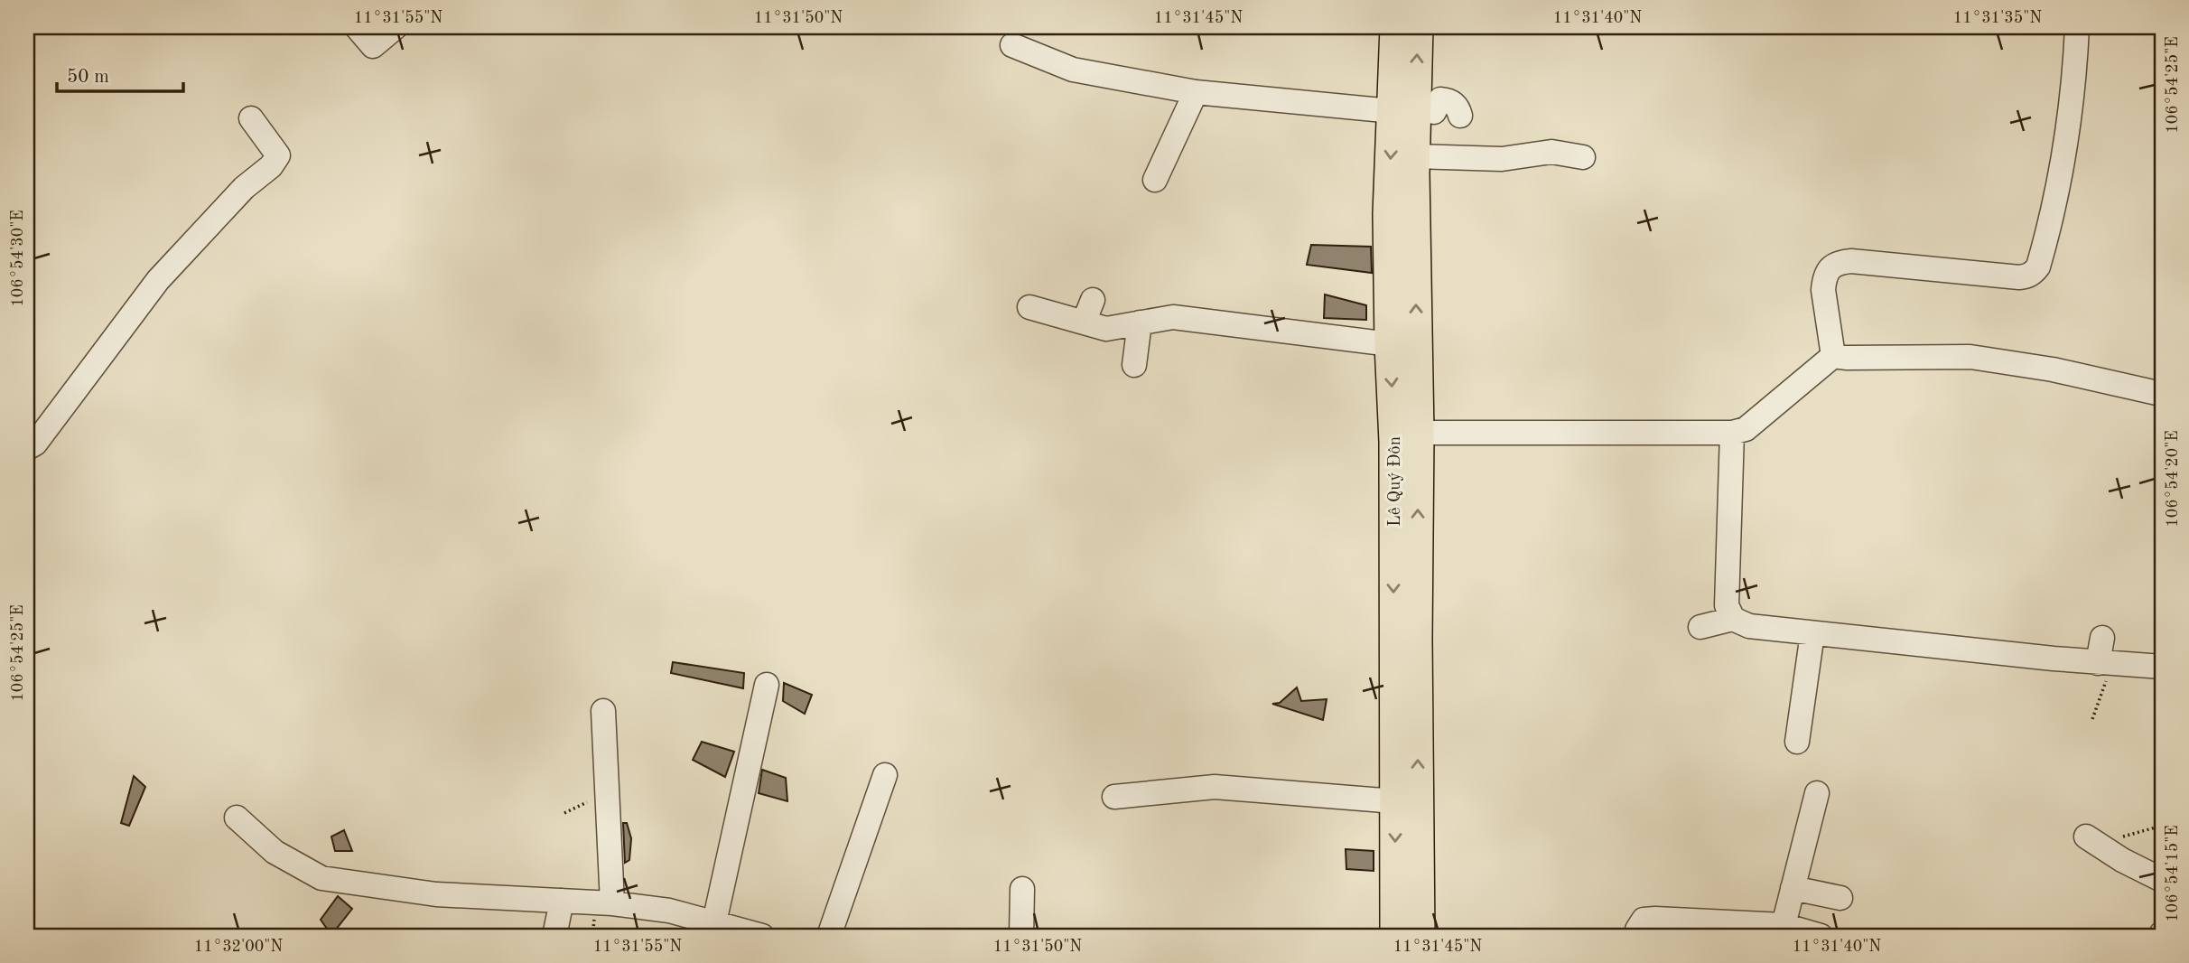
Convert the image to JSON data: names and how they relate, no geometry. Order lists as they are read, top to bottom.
{
  "streets": {
    "main road": ["Lê Quý Đôn"]
  },
  "scale_bar": "50 m",
  "coordinates": [
    "11°31'55\"N",
    "11°31'50\"N",
    "11°31'45\"N",
    "11°31'40\"N",
    "11°31'35\"N",
    "106°54'25\"E",
    "106°54'30\"E",
    "106°54'20\"E",
    "106°54'15\"E",
    "11°32'00\"N"
  ]
}
